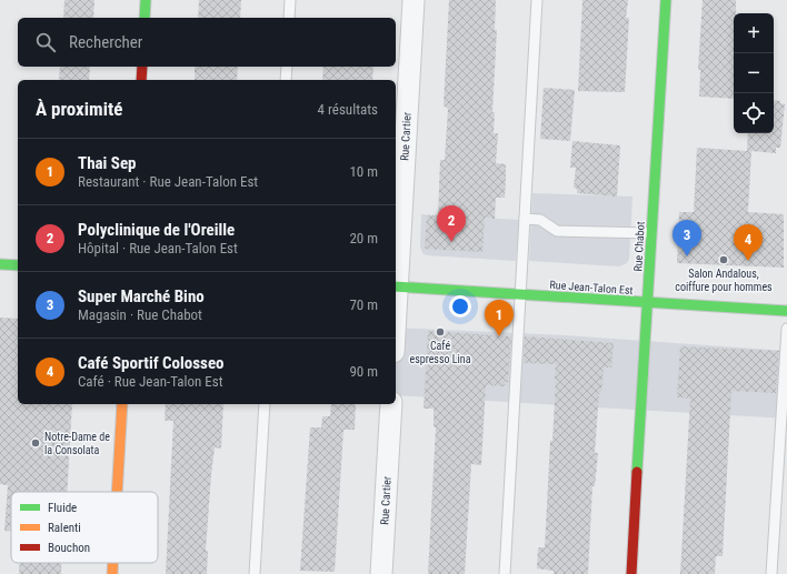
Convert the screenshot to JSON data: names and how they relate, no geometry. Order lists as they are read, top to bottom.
{
  "streets": {
    "main road": ["Rue Chabot", "Rue Jean-Talon Est"],
    "street": ["Rue Cartier"]
  },
  "crossings": [
    ["Rue Cartier", "Rue Jean-Talon Est"],
    ["Rue Chabot", "Rue Jean-Talon Est"]
  ],
  "places": ["Salon Andalous, coiffure pour hommes", "Café espresso Lina", "Notre-Dame de la Consolata"],
  "legend": ["Fluide", "Ralenti", "Bouchon"],
  "page": {
    "map_buttons": ["+", "−"],
    "search": "Rechercher",
    "heading": ["À proximité", "4 résultats"],
    "list": [
      {
        "mark": "1",
        "name": "Thai Sep",
        "note": "Restaurant · Rue Jean-Talon Est",
        "value": "10 m"
      },
      {
        "mark": "2",
        "name": "Polyclinique de l'Oreille",
        "note": "Hôpital · Rue Jean-Talon Est",
        "value": "20 m"
      },
      {
        "mark": "3",
        "name": "Super Marché Bino",
        "note": "Magasin · Rue Chabot",
        "value": "70 m"
      },
      {
        "mark": "4",
        "name": "Café Sportif Colosseo",
        "note": "Café · Rue Jean-Talon Est",
        "value": "90 m"
      }
    ],
    "pins": [
      "2",
      "3",
      "4",
      "1"
    ]
  }
}
